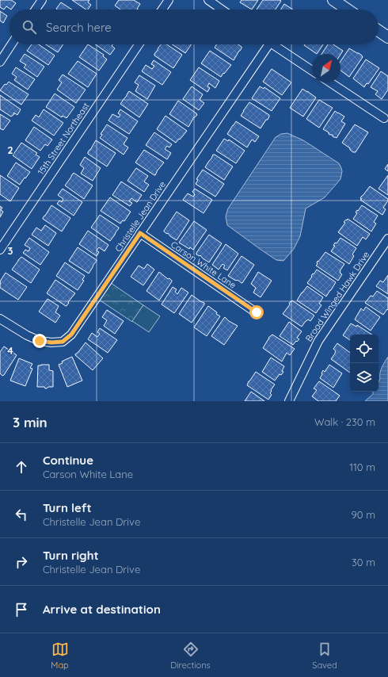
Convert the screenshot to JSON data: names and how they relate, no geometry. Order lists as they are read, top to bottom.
{
  "streets": {
    "street": [
      "15th Street Northeast",
      "Christelle Jean Drive",
      "Carson White Lane",
      "Broad Winged Hawk Drive"
    ]
  },
  "crossings": [
    ["Christelle Jean Drive", "Carson White Lane"]
  ],
  "north": "top right",
  "page": {
    "search": "Search here",
    "heading": ["3 min", "Walk · 230 m"],
    "list": [
      ["Continue", "Carson White Lane", "110 m"],
      ["Turn left", "Christelle Jean Drive", "90 m"],
      ["Turn right", "Christelle Jean Drive", "30 m"],
      "Arrive at destination"
    ],
    "nav": ["Map", "Directions", "Saved"]
  },
  "grid": {
    "rows": ["2", "3", "4"]
  }
}
